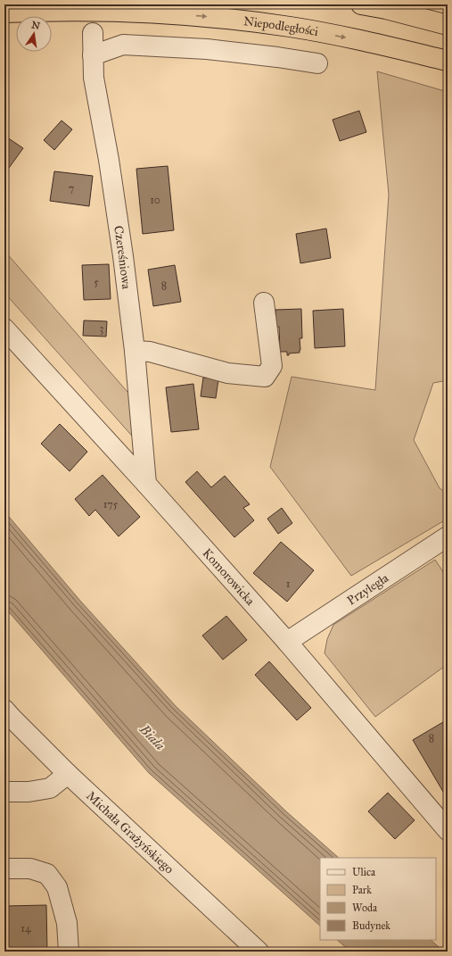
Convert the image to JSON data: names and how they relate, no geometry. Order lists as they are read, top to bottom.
{
  "streets": {
    "highway": ["Niepodległości"],
    "street": [
      "Czereśniowa",
      "Komorowicka",
      "Przyległa",
      "Michała Grażyńskiego"
    ]
  },
  "crossings": [
    ["Czereśniowa", "Komorowicka"],
    ["Komorowicka", "Przyległa"]
  ],
  "one_way": ["Niepodległości"],
  "water": ["Biała"],
  "house_numbers": [
    "7",
    "10",
    "5",
    "8",
    "3",
    "175",
    "1",
    "8",
    "14"
  ],
  "legend": [
    "Ulica",
    "Park",
    "Woda",
    "Budynek"
  ],
  "north": "top"
}
